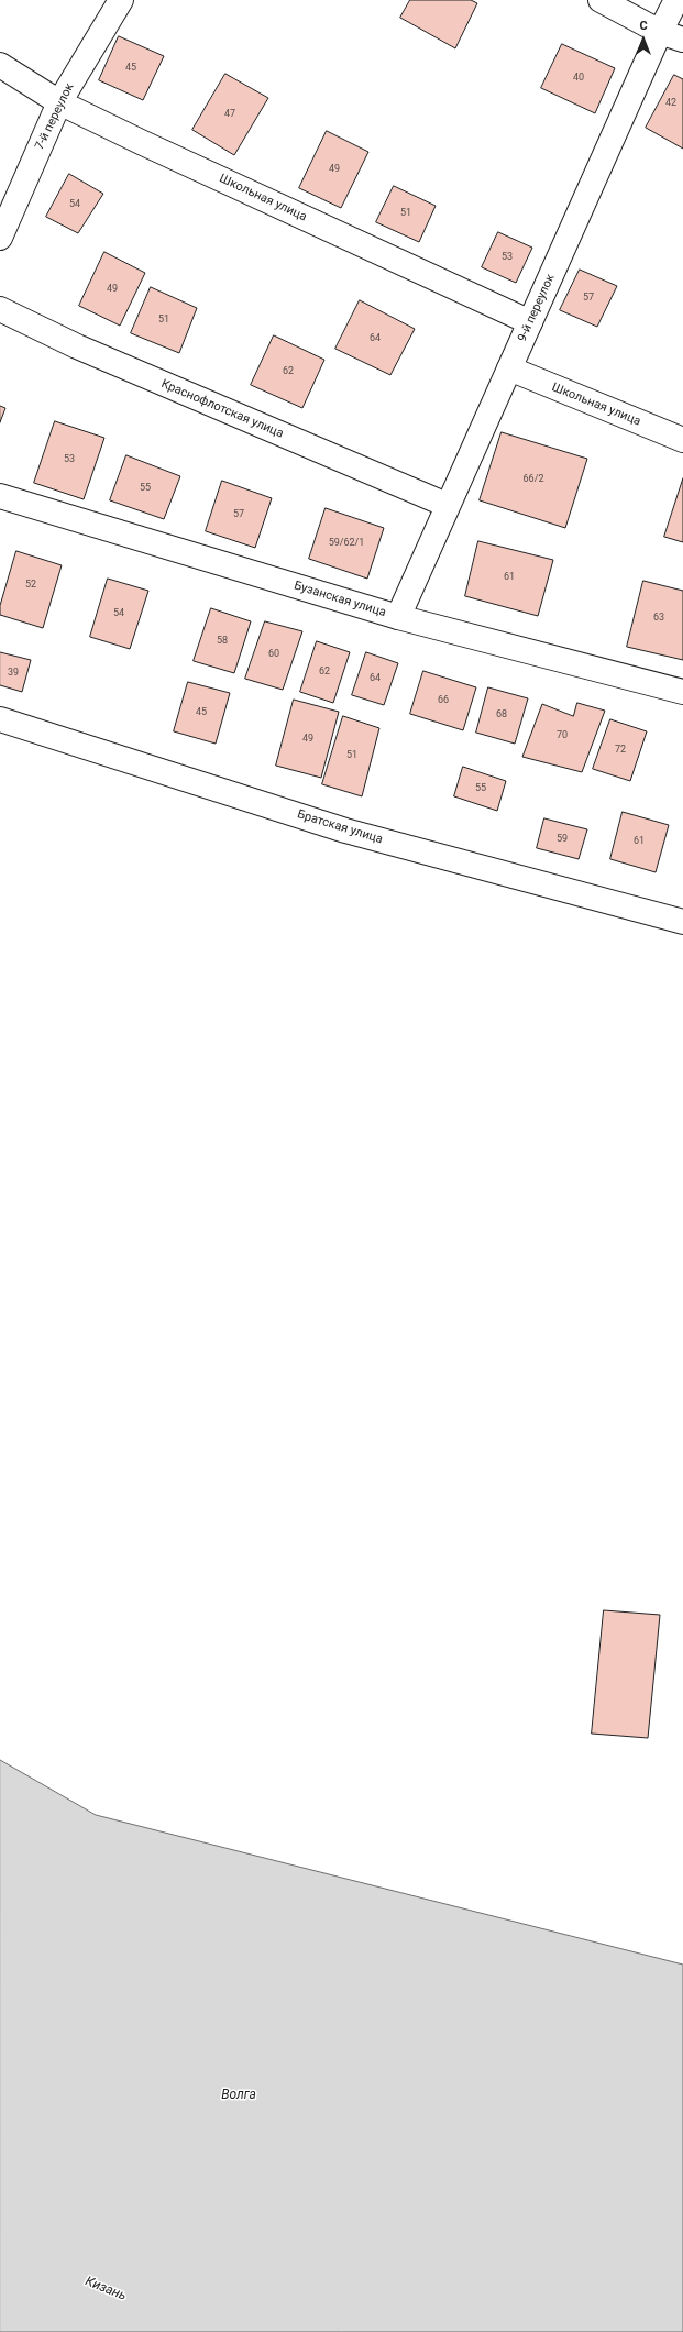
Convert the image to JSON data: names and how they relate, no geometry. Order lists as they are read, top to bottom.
{
  "streets": {
    "street": [
      "7-й переулок",
      "Школьная улица",
      "9-й переулок",
      "Краснофлотская улица",
      "Бузанская улица",
      "Братская улица"
    ]
  },
  "crossings": [
    ["7-й переулок", "Школьная улица"],
    ["Школьная улица", "9-й переулок"],
    ["9-й переулок", "Краснофлотская улица"],
    ["9-й переулок", "Бузанская улица"]
  ],
  "water": ["Волга", "Кизань"],
  "house_numbers": [
    "45",
    "40",
    "42",
    "47",
    "49",
    "54",
    "51",
    "53",
    "49",
    "57",
    "51",
    "64",
    "62",
    "53",
    "66/2",
    "55",
    "57",
    "59/62/1",
    "61",
    "52",
    "54",
    "63",
    "58",
    "60",
    "62",
    "39",
    "64",
    "66",
    "45",
    "68",
    "70",
    "49",
    "72",
    "51",
    "55",
    "59",
    "61"
  ],
  "north": "top"
}
